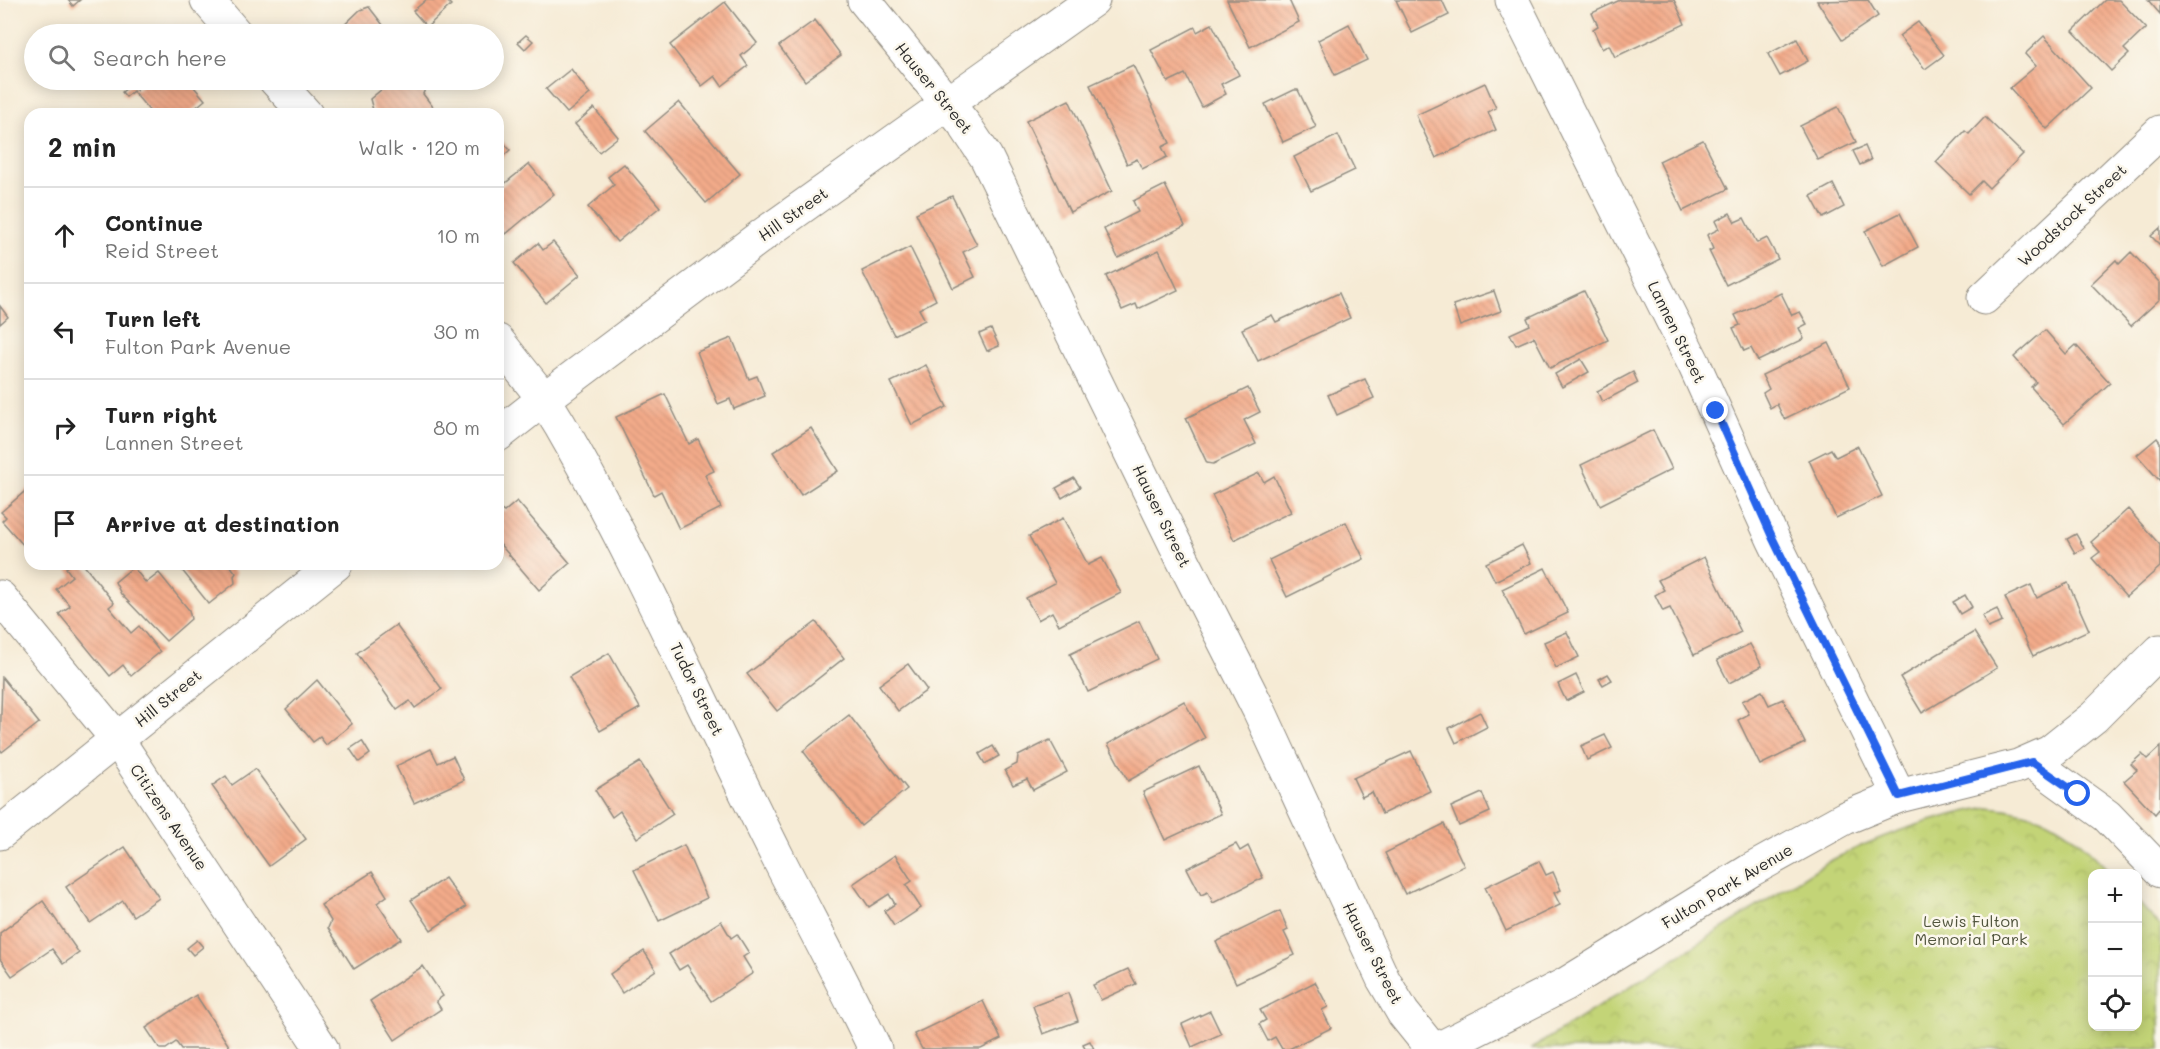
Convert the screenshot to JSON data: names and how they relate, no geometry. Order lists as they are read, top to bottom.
{
  "streets": {
    "street": [
      "Hauser Street",
      "Hill Street",
      "Woodstock Street",
      "Lannen Street",
      "Tudor Street",
      "Citizens Avenue",
      "Fulton Park Avenue"
    ]
  },
  "crossings": [
    ["Hauser Street", "Hill Street"],
    ["Hill Street", "Tudor Street"],
    ["Hill Street", "Citizens Avenue"],
    ["Lannen Street", "Fulton Park Avenue"]
  ],
  "parks": ["Lewis Fulton Memorial Park"],
  "page": {
    "search": "Search here",
    "heading": ["2 min", "Walk · 120 m"],
    "list": [
      ["Continue", "Reid Street", "10 m"],
      ["Turn left", "Fulton Park Avenue", "30 m"],
      ["Turn right", "Lannen Street", "80 m"],
      "Arrive at destination"
    ],
    "map_buttons": ["+", "−"]
  }
}
